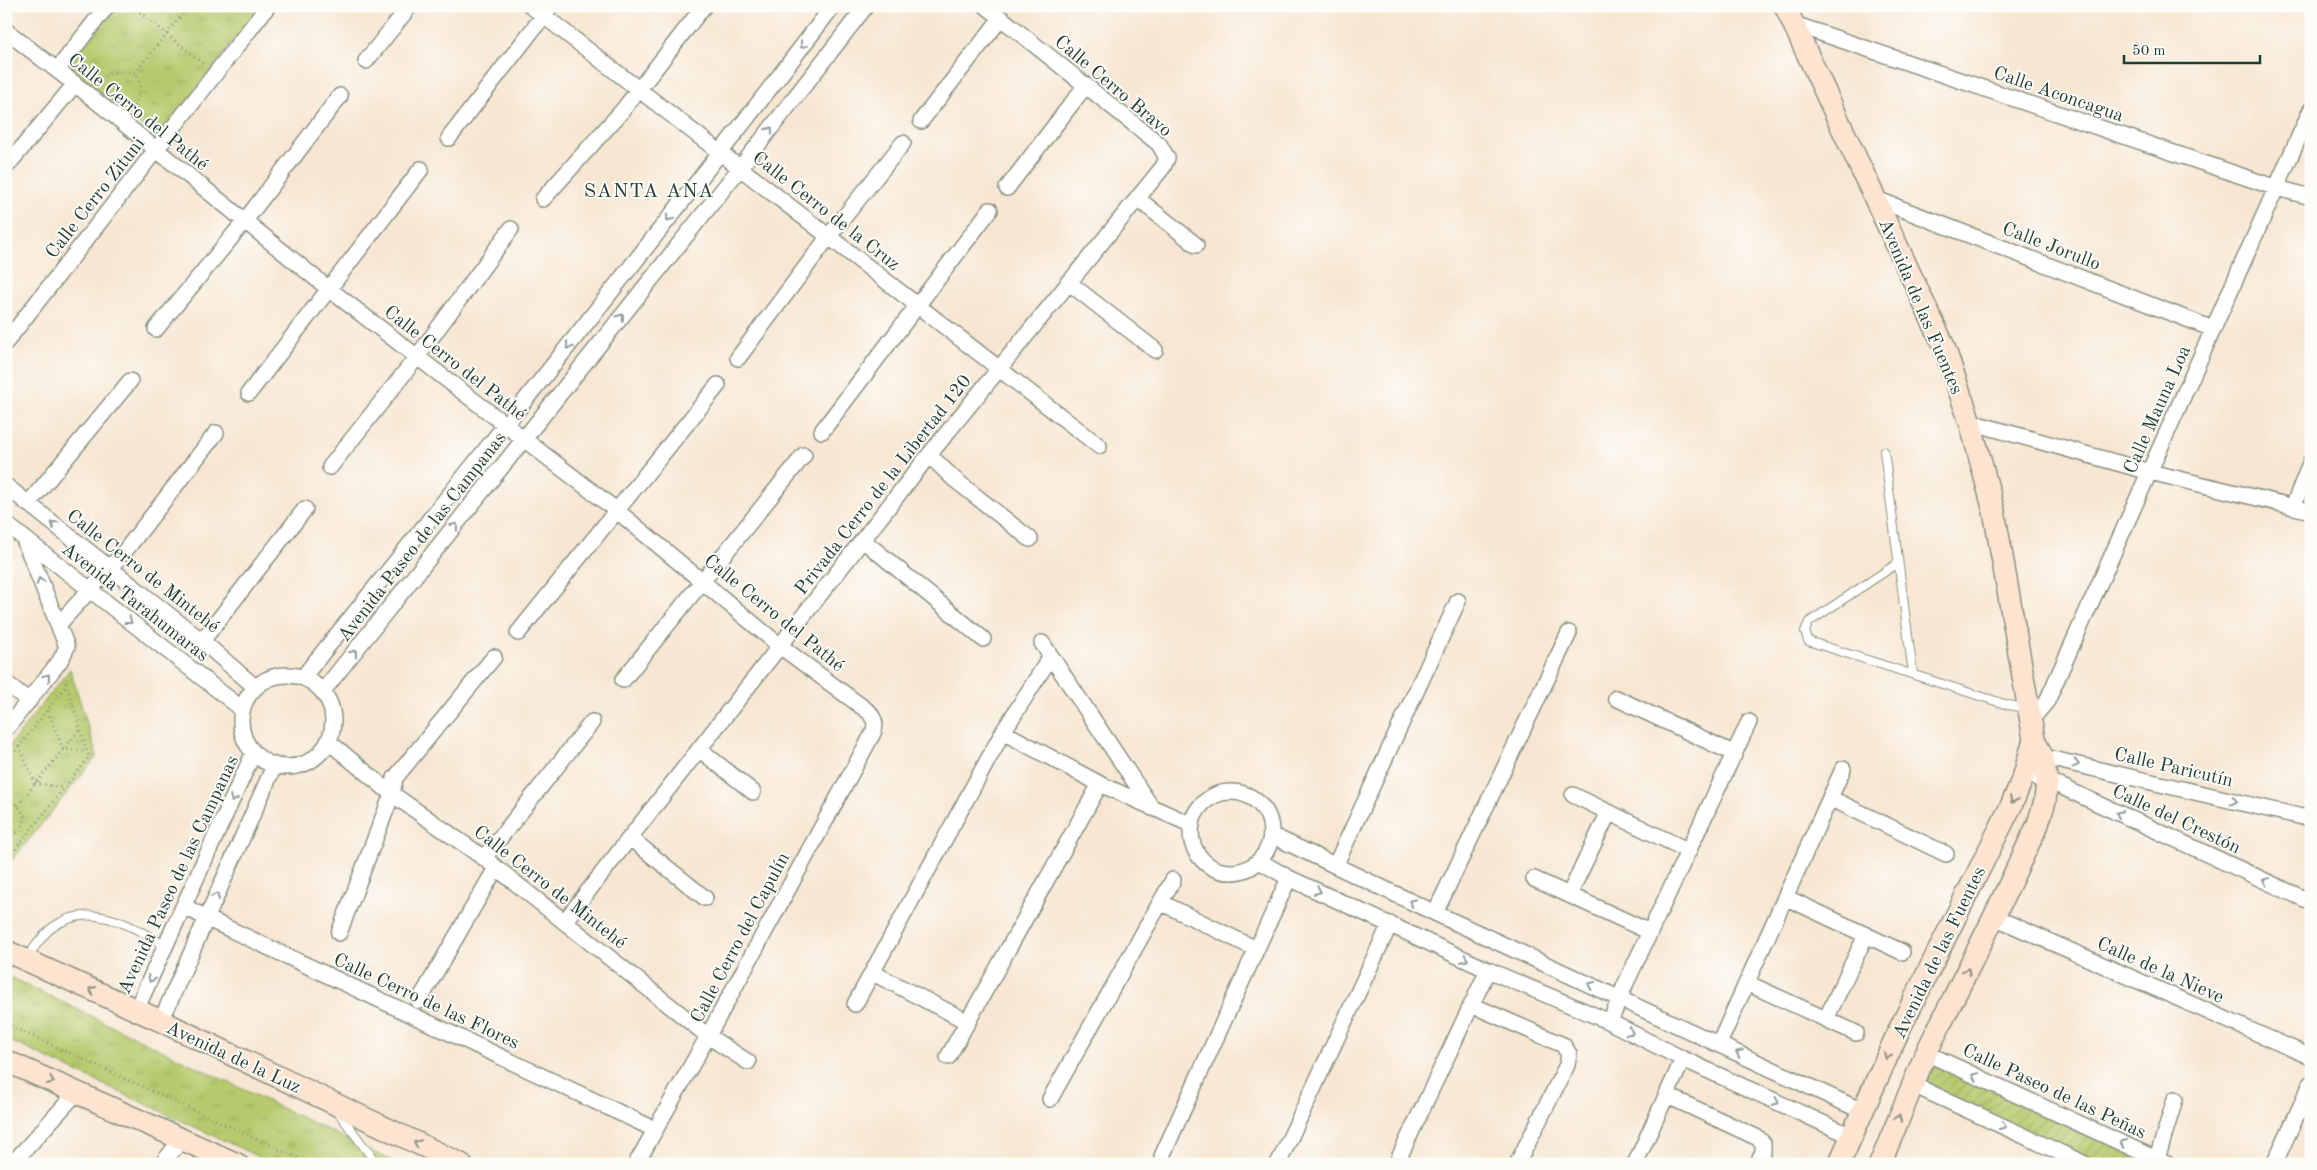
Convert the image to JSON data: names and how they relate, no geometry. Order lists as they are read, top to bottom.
{
  "streets": {
    "main road": ["Avenida de las Fuentes", "Avenida de la Luz"],
    "street": [
      "Calle Cerro Bravo",
      "Calle Aconcagua",
      "Calle Cerro del Pathé",
      "Calle Cerro Zituni",
      "Calle Cerro de la Cruz",
      "Calle Jorullo",
      "Calle Mauna Loa",
      "Privada Cerro de la Libertad 120",
      "Avenida Paseo de las Campanas",
      "Calle Cerro de Mintehé",
      "Avenida Tarahumaras",
      "Calle Paricutín",
      "Calle del Crestón",
      "Calle Cerro del Capulín",
      "Calle de la Nieve",
      "Calle Cerro de las Flores",
      "Calle Paseo de las Peñas"
    ]
  },
  "crossings": [
    ["Calle Cerro Bravo", "Privada Cerro de la Libertad 120"],
    ["Calle Aconcagua", "Avenida de las Fuentes"],
    ["Calle Aconcagua", "Calle Mauna Loa"],
    ["Calle Cerro del Pathé", "Calle Cerro Zituni"],
    ["Calle Cerro del Pathé", "Privada Cerro de la Libertad 120"],
    ["Calle Cerro del Pathé", "Avenida Paseo de las Campanas"],
    ["Calle Cerro del Pathé", "Calle Cerro del Capulín"],
    ["Calle Cerro de la Cruz", "Privada Cerro de la Libertad 120"],
    ["Calle Cerro de la Cruz", "Avenida Paseo de las Campanas"],
    ["Calle Jorullo", "Avenida de las Fuentes"],
    ["Calle Jorullo", "Calle Mauna Loa"],
    ["Avenida de las Fuentes", "Calle Mauna Loa"],
    ["Avenida de las Fuentes", "Calle Paricutín"],
    ["Avenida de las Fuentes", "Calle del Crestón"],
    ["Avenida de las Fuentes", "Calle de la Nieve"],
    ["Avenida de las Fuentes", "Calle Paseo de las Peñas"],
    ["Calle Mauna Loa", "Calle Paricutín"],
    ["Privada Cerro de la Libertad 120", "Calle Cerro de Mintehé"],
    ["Avenida Paseo de las Campanas", "Calle Cerro de Mintehé"],
    ["Avenida Paseo de las Campanas", "Avenida Tarahumaras"],
    ["Avenida Paseo de las Campanas", "Calle Cerro de las Flores"],
    ["Avenida Paseo de las Campanas", "Avenida de la Luz"],
    ["Calle Cerro de Mintehé", "Avenida Tarahumaras"],
    ["Calle Cerro de Mintehé", "Calle Cerro del Capulín"],
    ["Calle Cerro del Capulín", "Calle Cerro de las Flores"]
  ],
  "one_way": ["Avenida Tarahumaras", "Calle Paricutín", "Calle del Crestón"],
  "districts": ["SANTA ANA"],
  "scale_bar": "50 m"
}
